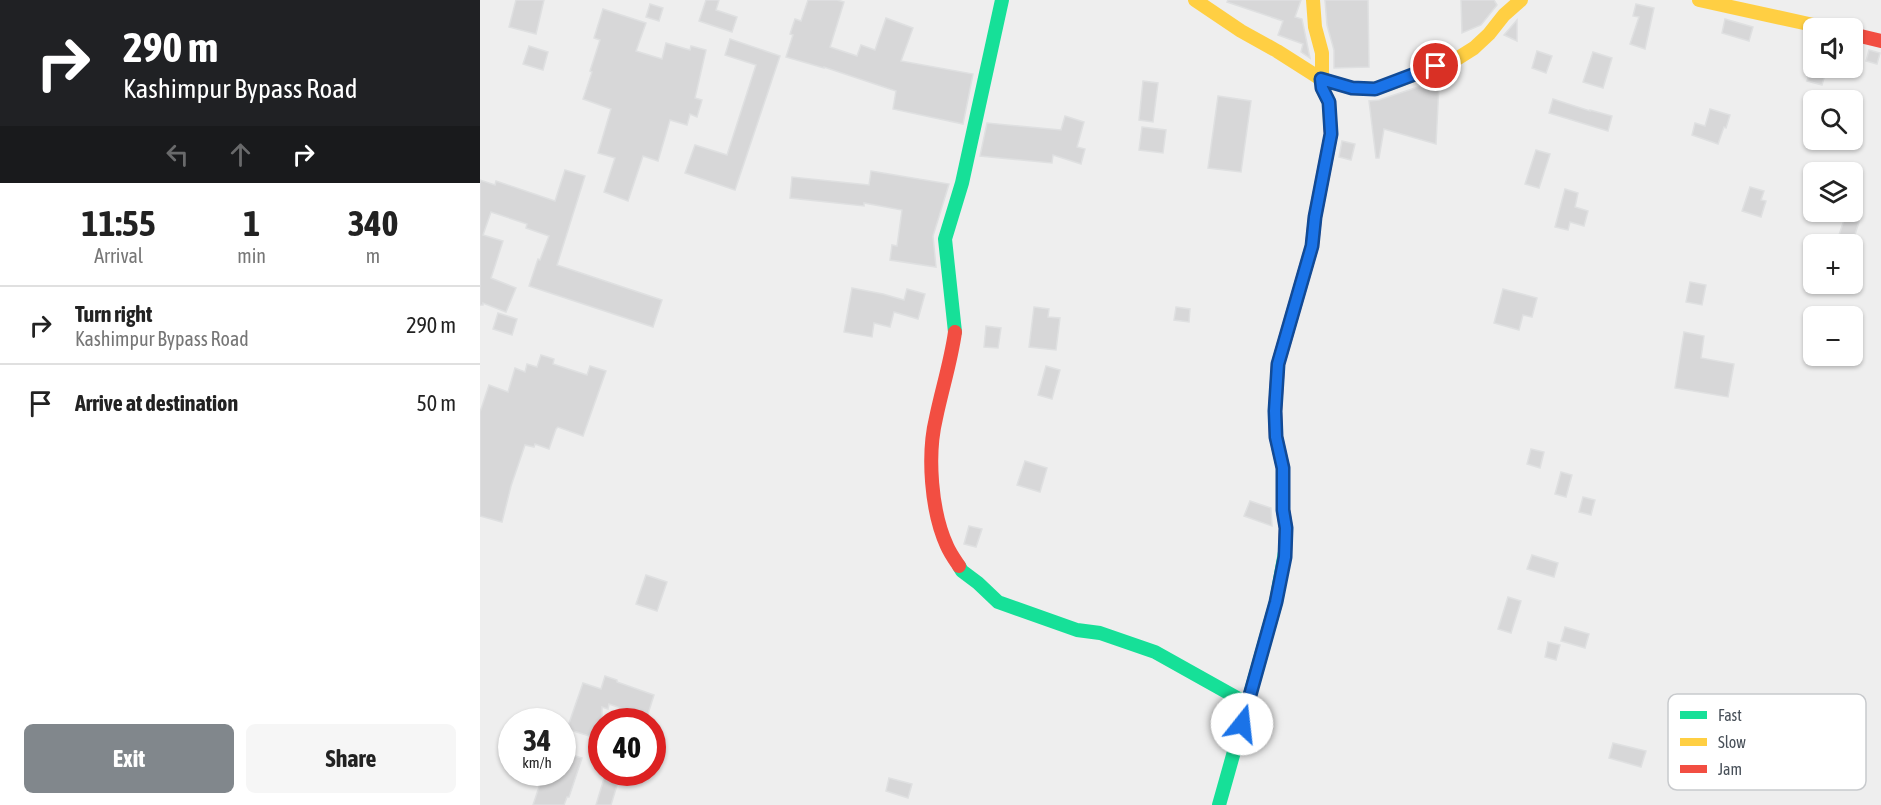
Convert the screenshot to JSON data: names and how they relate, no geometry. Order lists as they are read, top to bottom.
{
  "legend": ["Fast", "Slow", "Jam"],
  "page": {
    "turn": ["290 m", "Kashimpur Bypass Road"],
    "map_buttons": ["+", "−"],
    "eta": [
      "11:55",
      "Arrival",
      "1",
      "min",
      "340",
      "m"
    ],
    "list": [
      {
        "name": "Turn right",
        "note": "Kashimpur Bypass Road",
        "value": "290 m"
      },
      {
        "name": "Arrive at destination",
        "value": "50 m"
      }
    ],
    "speed": "34 km/h",
    "limit": "40",
    "buttons": ["Exit", "Share"]
  }
}
